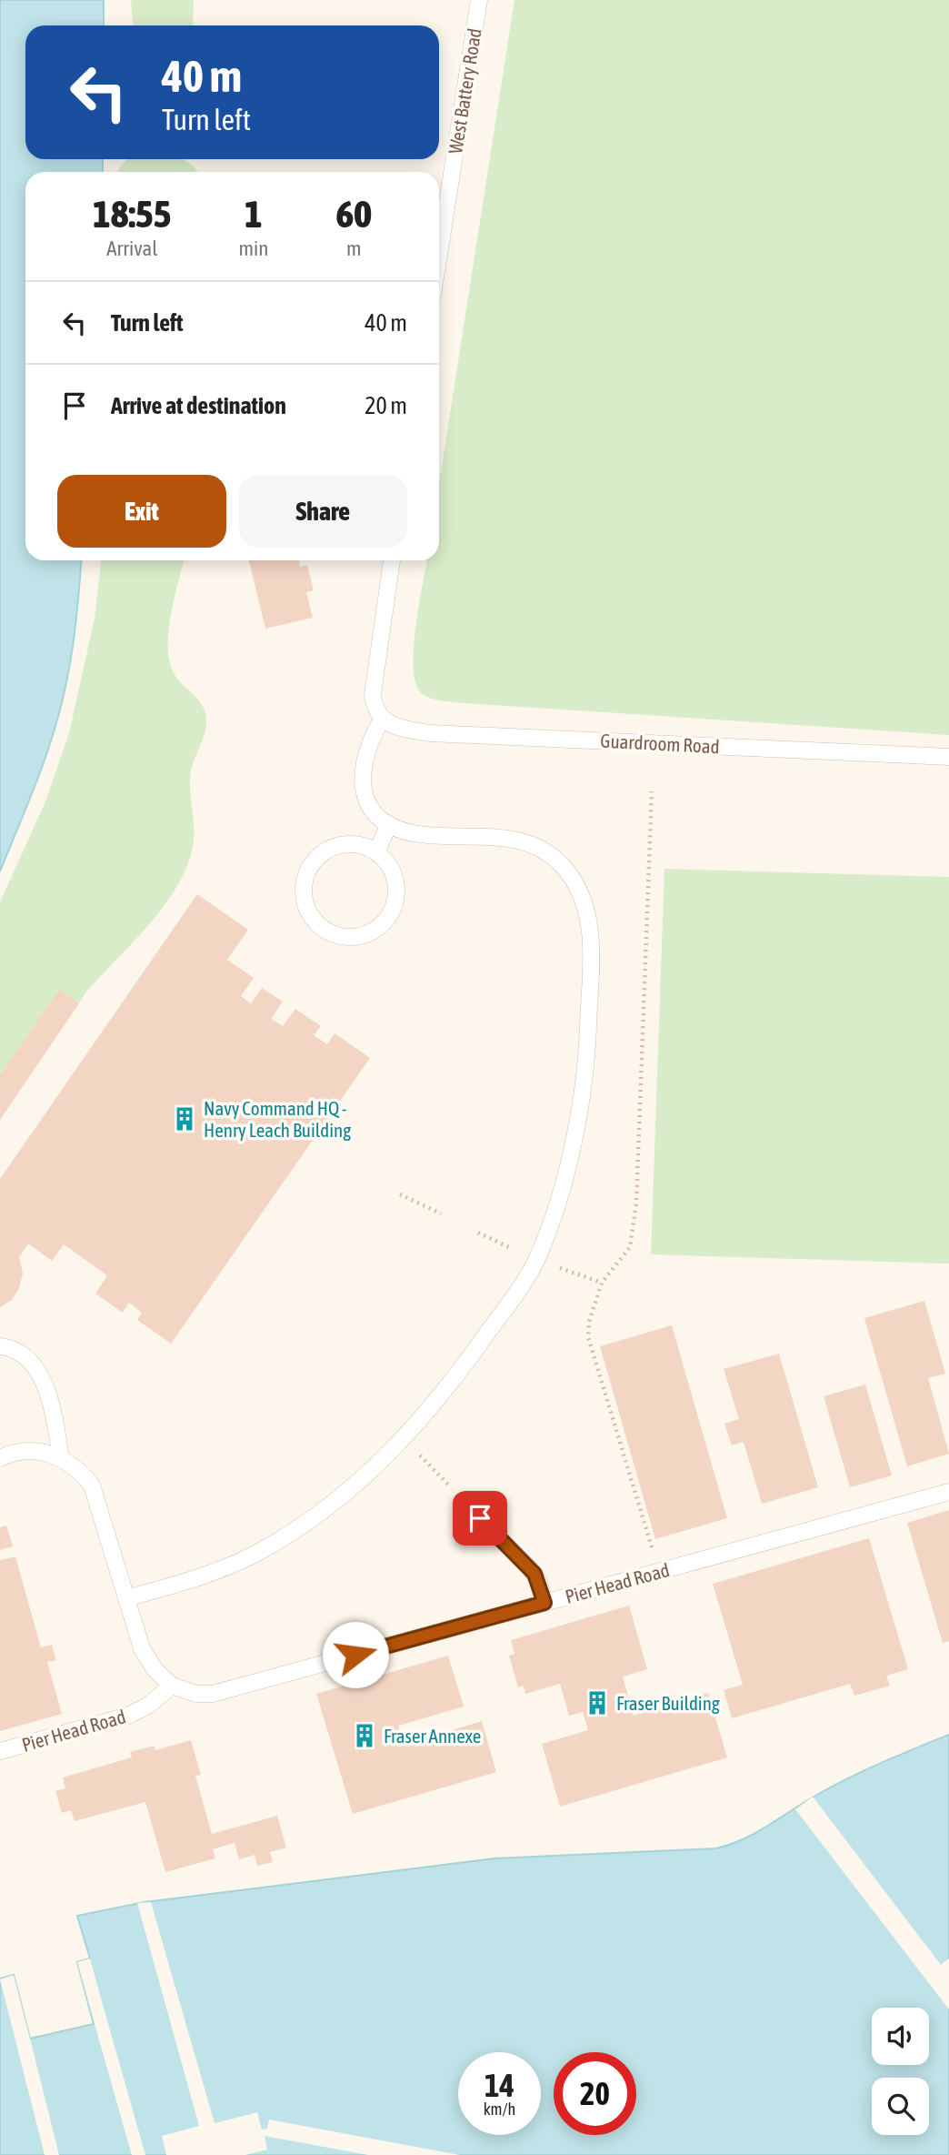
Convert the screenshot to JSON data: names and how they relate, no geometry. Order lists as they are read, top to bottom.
{
  "streets": {
    "lane": ["West Battery Road", "Guardroom Road", "Pier Head Road"]
  },
  "places": {
    "building": ["Navy Command HQ - Henry Leach Building", "Fraser Building", "Fraser Annexe"]
  },
  "page": {
    "turn": ["40 m", "Turn left"],
    "eta": [
      "18:55",
      "Arrival",
      "1",
      "min",
      "60",
      "m"
    ],
    "list": [
      {
        "name": "Turn left",
        "value": "40 m"
      },
      {
        "name": "Arrive at destination",
        "value": "20 m"
      }
    ],
    "buttons": ["Exit", "Share"],
    "speed": "14 km/h",
    "limit": "20"
  }
}
